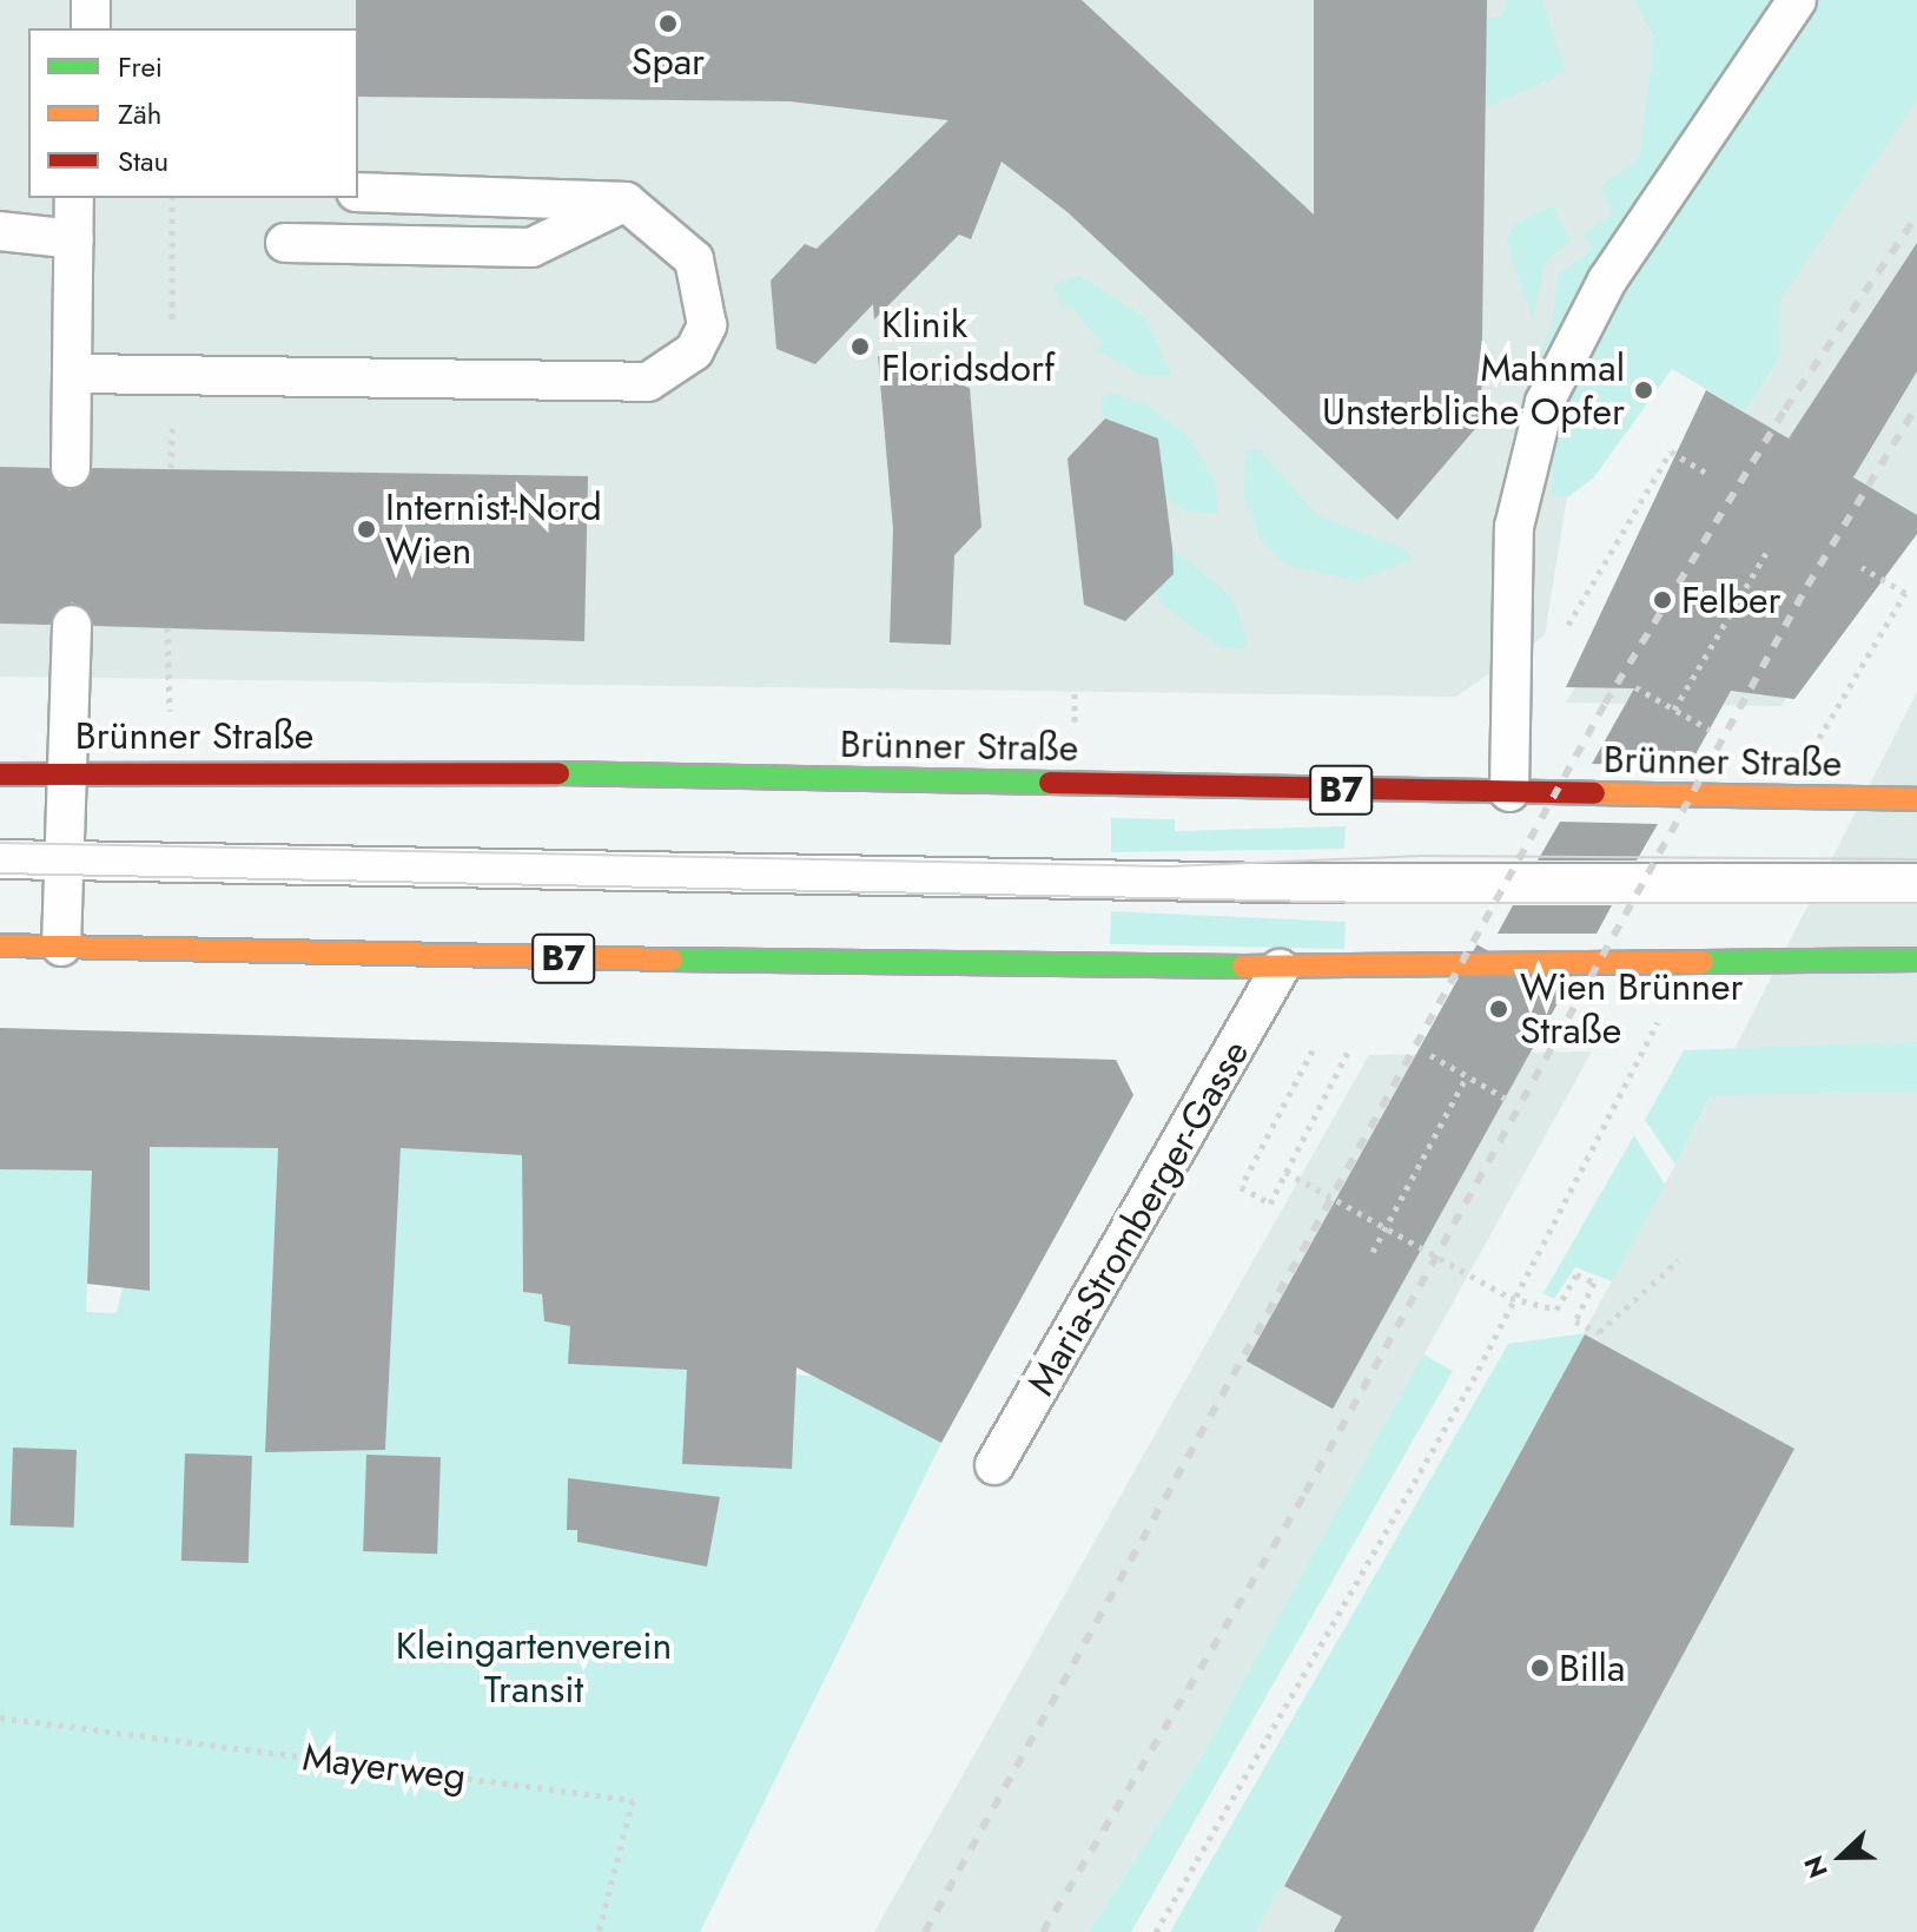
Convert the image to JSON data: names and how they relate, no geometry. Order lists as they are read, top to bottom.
{
  "streets": {
    "main road": ["Brünner Straße", "B7"],
    "lane": ["Maria-Stromberger-Gasse"],
    "path": ["Mayerweg"]
  },
  "crossings": [
    ["B7", "Maria-Stromberger-Gasse"]
  ],
  "parks": ["Kleingartenverein Transit"],
  "places": [
    "Spar",
    "Klinik Floridsdorf",
    "Mahnmal Unsterbliche Opfer",
    "Internist-Nord Wien",
    "Felber",
    "Wien Brünner Straße",
    "Billa"
  ],
  "legend": ["Frei", "Zäh", "Stau"],
  "north": "left"
}
